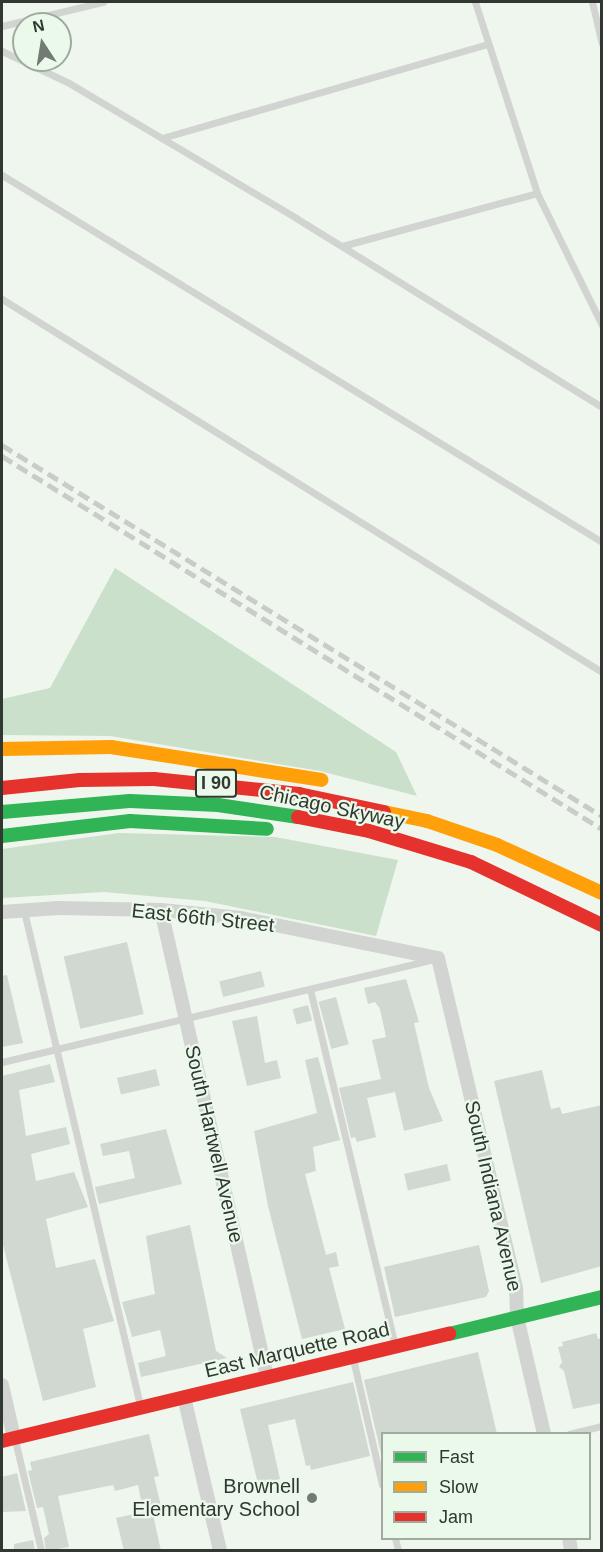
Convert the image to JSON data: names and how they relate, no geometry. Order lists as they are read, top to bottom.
{
  "streets": {
    "main road": ["I 90", "Chicago Skyway", "East Marquette Road"],
    "street": ["East 66th Street", "South Hartwell Avenue", "South Indiana Avenue"]
  },
  "crossings": [
    ["East 66th Street", "South Hartwell Avenue"],
    ["East 66th Street", "South Indiana Avenue"],
    ["South Hartwell Avenue", "East Marquette Road"],
    ["South Indiana Avenue", "East Marquette Road"]
  ],
  "places": ["Brownell Elementary School"],
  "legend": ["Fast", "Slow", "Jam"],
  "north": "top"
}
